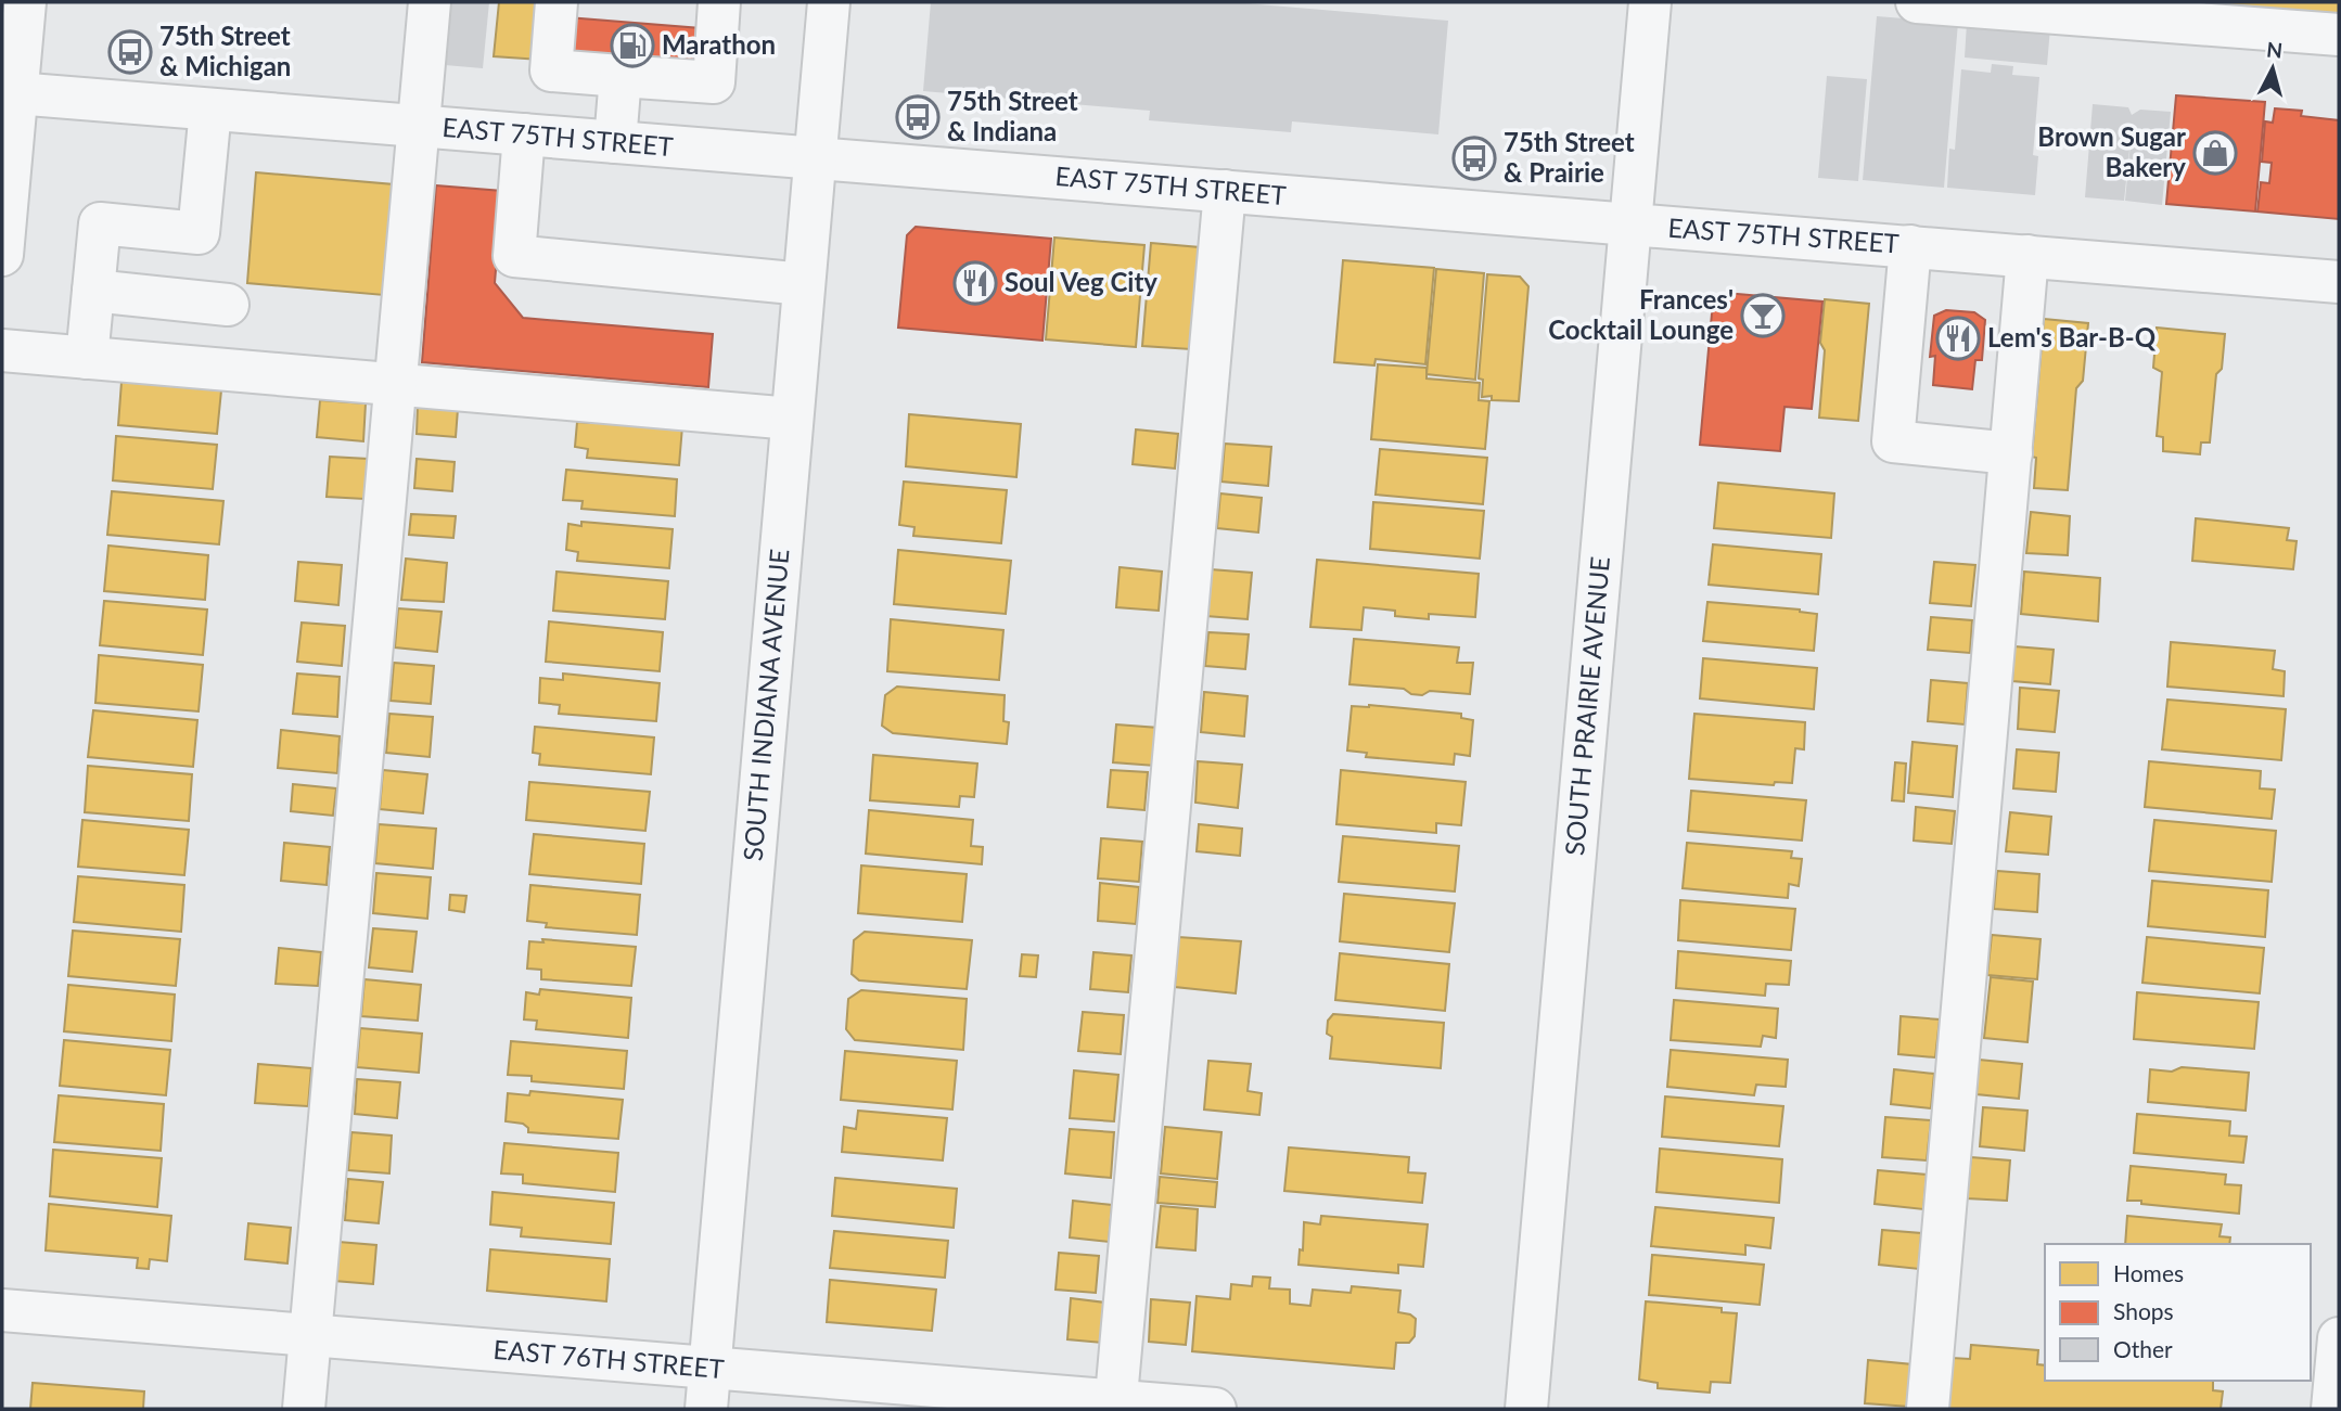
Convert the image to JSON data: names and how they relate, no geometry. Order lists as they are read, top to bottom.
{
  "streets": {
    "street": [
      "EAST 75TH STREET",
      "SOUTH INDIANA AVENUE",
      "SOUTH PRAIRIE AVENUE",
      "EAST 76TH STREET"
    ]
  },
  "crossings": [
    ["EAST 75TH STREET", "SOUTH INDIANA AVENUE"],
    ["EAST 75TH STREET", "SOUTH PRAIRIE AVENUE"],
    ["SOUTH INDIANA AVENUE", "EAST 76TH STREET"]
  ],
  "places": {
    "fuel station": ["Marathon"],
    "bus stop": ["75th Street & Michigan", "75th Street & Indiana", "75th Street & Prairie"],
    "shop": ["Brown Sugar Bakery"],
    "restaurant": ["Soul Veg City", "Lem's Bar-B-Q"],
    "bar": ["Frances' Cocktail Lounge"]
  },
  "legend": ["Homes", "Shops", "Other"],
  "north": "top"
}
